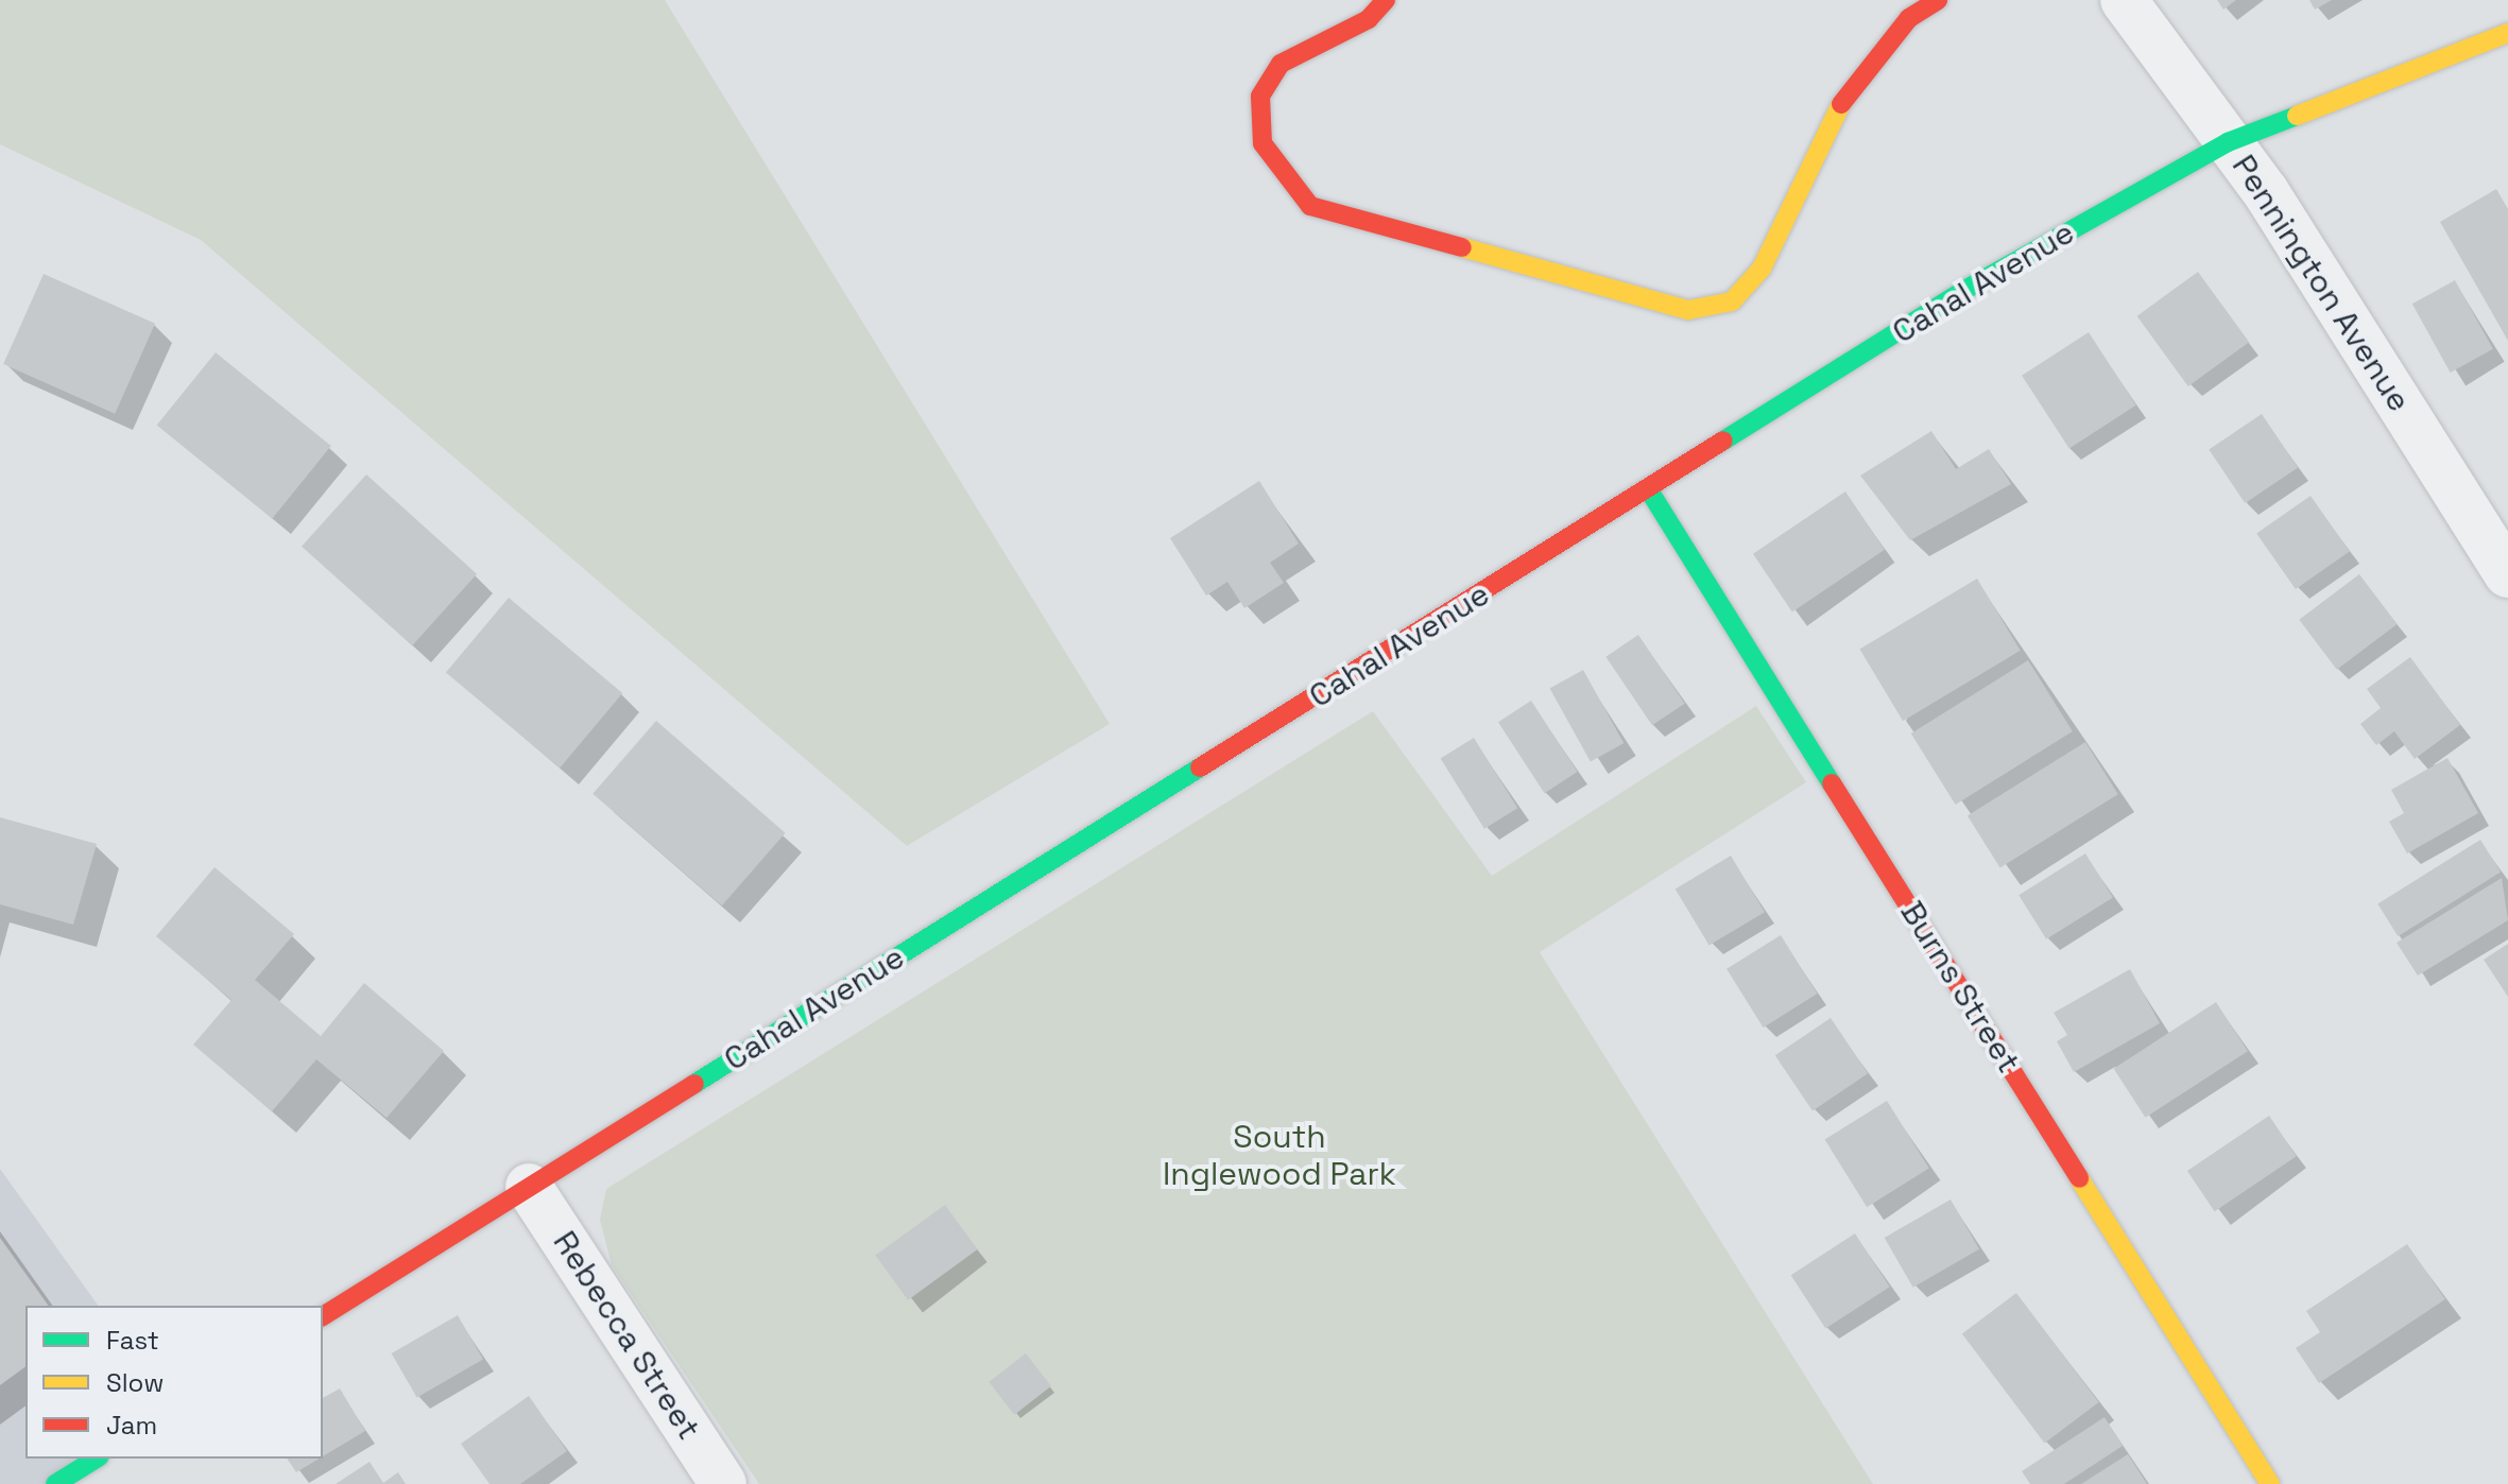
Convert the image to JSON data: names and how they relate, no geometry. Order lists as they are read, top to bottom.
{
  "streets": {
    "street": [
      "Cahal Avenue",
      "Pennington Avenue",
      "Burns Street",
      "Rebecca Street"
    ]
  },
  "crossings": [
    ["Cahal Avenue", "Pennington Avenue"],
    ["Cahal Avenue", "Burns Street"],
    ["Cahal Avenue", "Rebecca Street"]
  ],
  "parks": ["South Inglewood Park"],
  "legend": ["Fast", "Slow", "Jam"]
}
